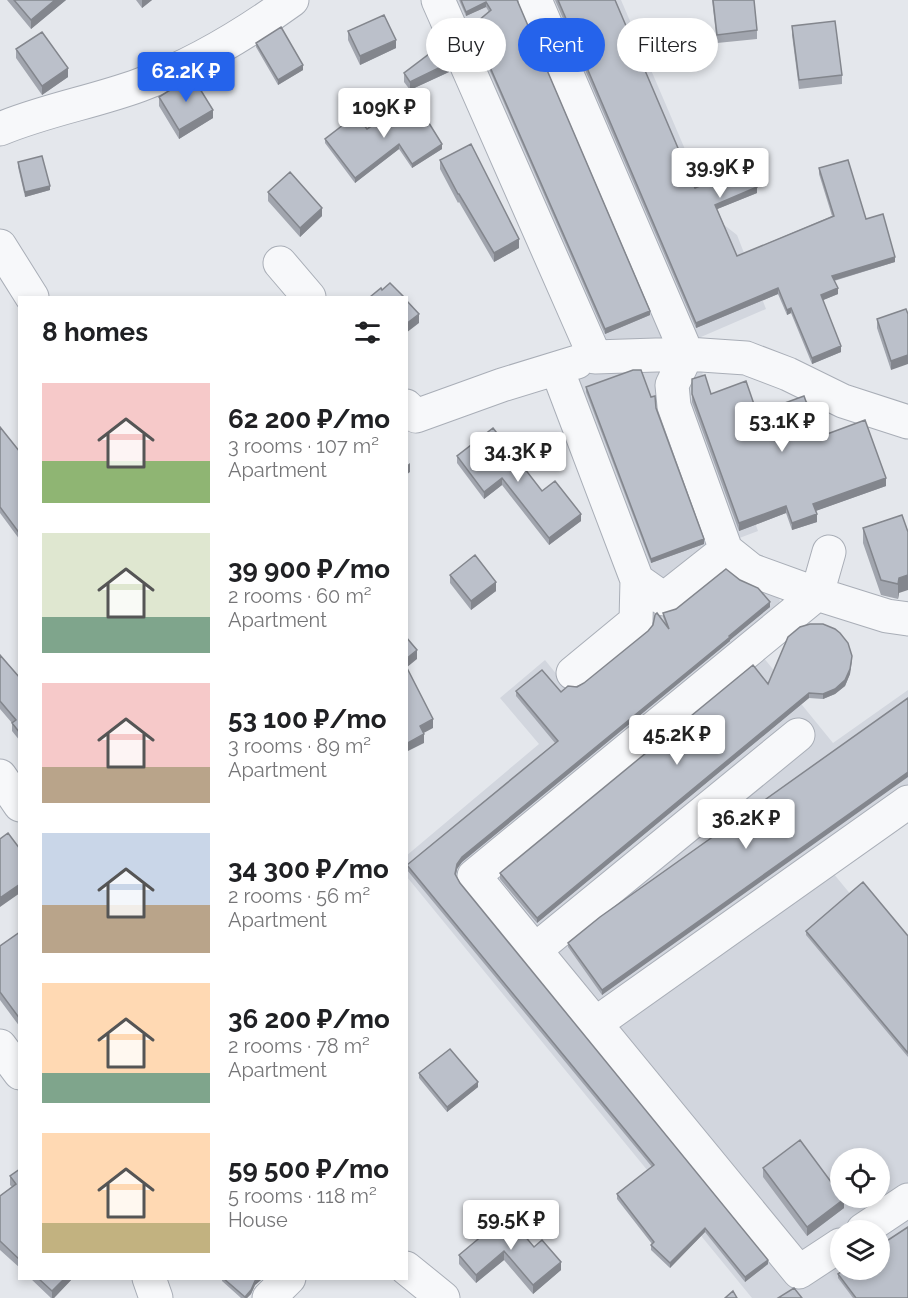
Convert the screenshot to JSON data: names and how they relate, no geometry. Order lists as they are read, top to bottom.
{
  "page": {
    "chip": ["Buy", "Rent", "Filters"],
    "price": [
      "62.2K ₽",
      "109K ₽",
      "39.9K ₽",
      "53.1K ₽",
      "34.3K ₽",
      "45.2K ₽",
      "36.2K ₽",
      "59.5K ₽"
    ],
    "heading": "8 homes",
    "list": [
      {
        "name": "62 200 ₽/mo",
        "note": "3 rooms · 107 m² · Apartment"
      },
      {
        "name": "39 900 ₽/mo",
        "note": "2 rooms · 60 m² · Apartment"
      },
      {
        "name": "53 100 ₽/mo",
        "note": "3 rooms · 89 m² · Apartment"
      },
      {
        "name": "34 300 ₽/mo",
        "note": "2 rooms · 56 m² · Apartment"
      },
      {
        "name": "36 200 ₽/mo",
        "note": "2 rooms · 78 m² · Apartment"
      },
      {
        "name": "59 500 ₽/mo",
        "note": "5 rooms · 118 m² · House"
      }
    ]
  }
}
